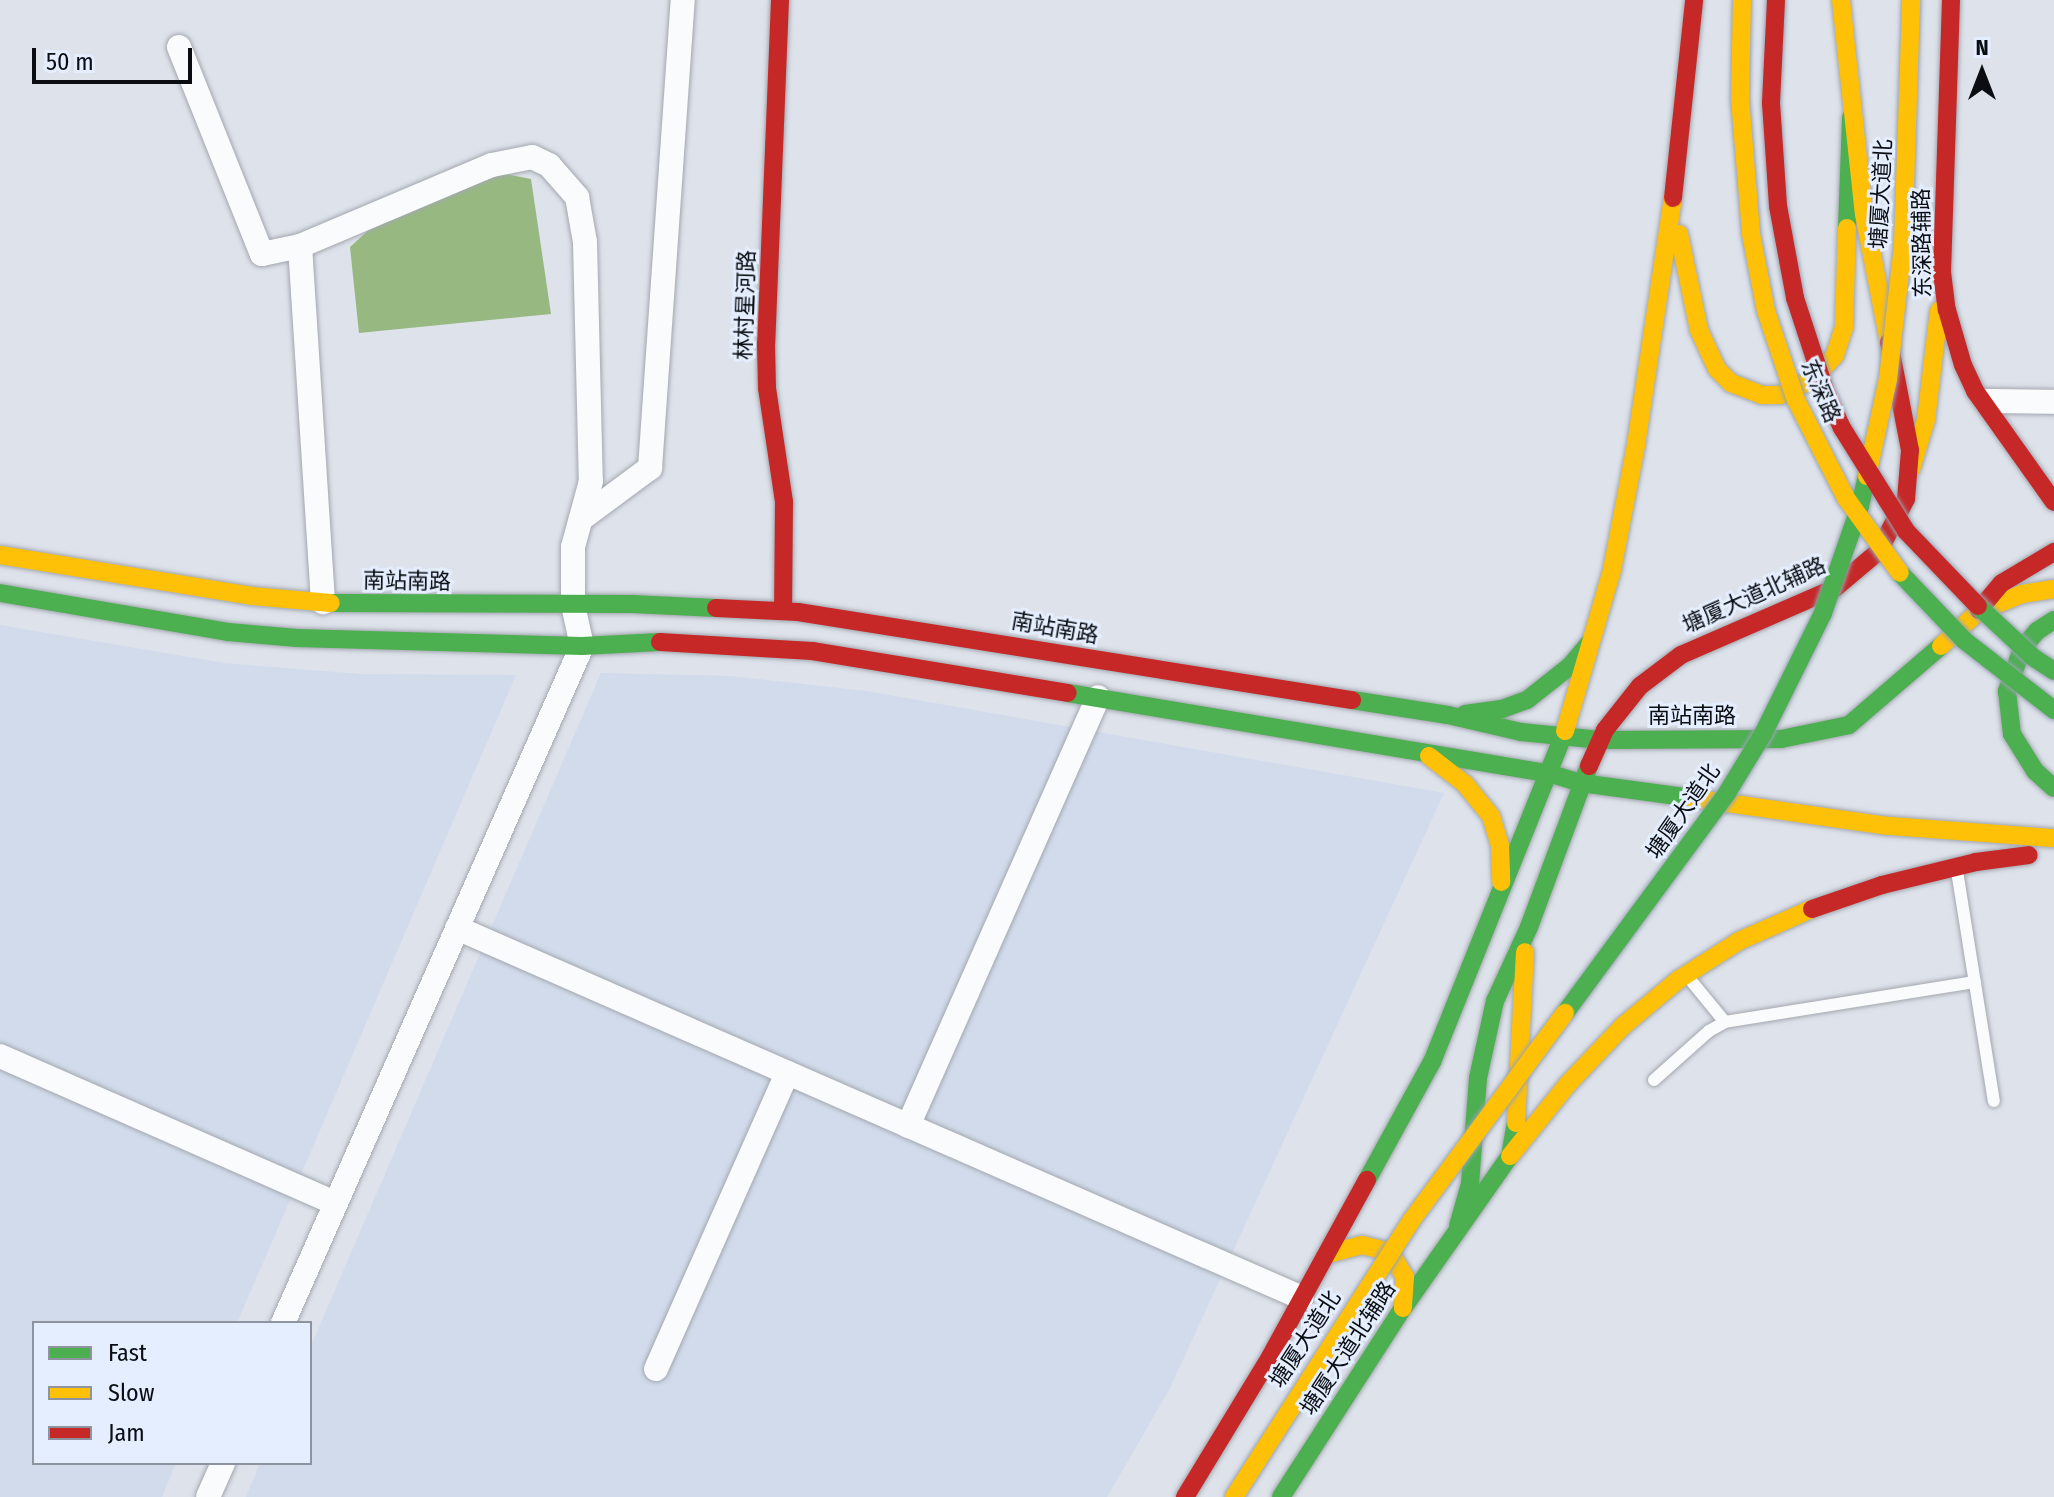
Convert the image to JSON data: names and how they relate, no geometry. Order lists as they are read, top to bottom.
{
  "streets": {
    "main road": [
      "塘厦大道北",
      "东深路辅路",
      "林村星河路",
      "东深路",
      "南站南路",
      "塘厦大道北辅路"
    ]
  },
  "crossings": [
    ["塘厦大道北", "南站南路"],
    ["林村星河路", "南站南路"],
    ["南站南路", "塘厦大道北辅路"]
  ],
  "legend": ["Fast", "Slow", "Jam"],
  "scale_bar": "50 m",
  "north": "top"
}
